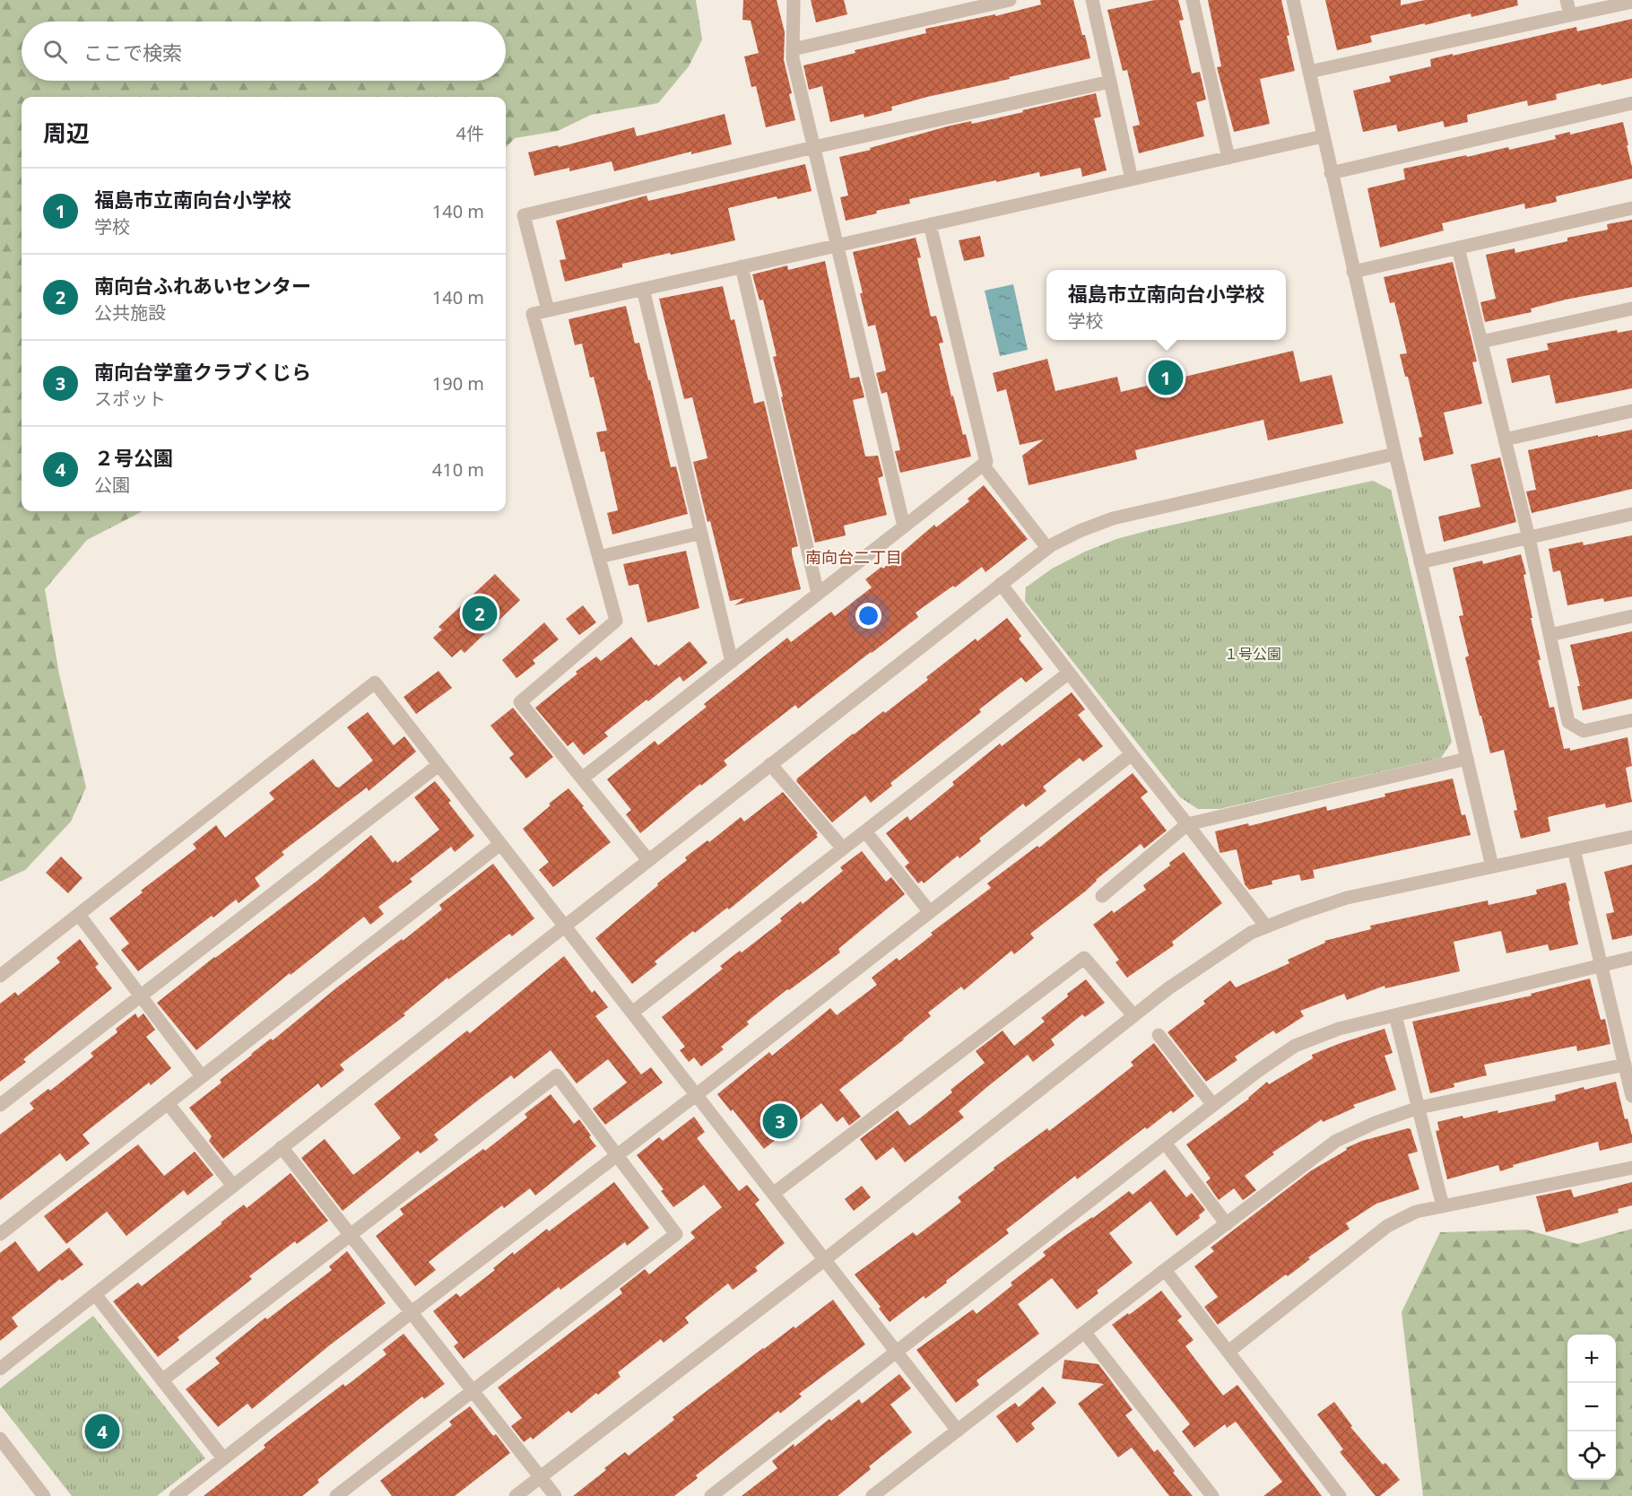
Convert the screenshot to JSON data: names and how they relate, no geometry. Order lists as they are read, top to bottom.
{
  "districts": ["南向台二丁目"],
  "parks": ["１号公園"],
  "page": {
    "search": "ここで検索",
    "heading": ["周辺", "4件"],
    "list": [
      {
        "mark": "1",
        "name": "福島市立南向台小学校",
        "note": "学校",
        "value": "140 m"
      },
      {
        "mark": "2",
        "name": "南向台ふれあいセンター",
        "note": "公共施設",
        "value": "140 m"
      },
      {
        "mark": "3",
        "name": "南向台学童クラブくじら",
        "note": "スポット",
        "value": "190 m"
      },
      {
        "mark": "4",
        "name": "２号公園",
        "note": "公園",
        "value": "410 m"
      }
    ],
    "popup": ["福島市立南向台小学校", "学校"],
    "pins": [
      "1",
      "2",
      "3",
      "4"
    ],
    "map_buttons": ["+", "−"]
  }
}
